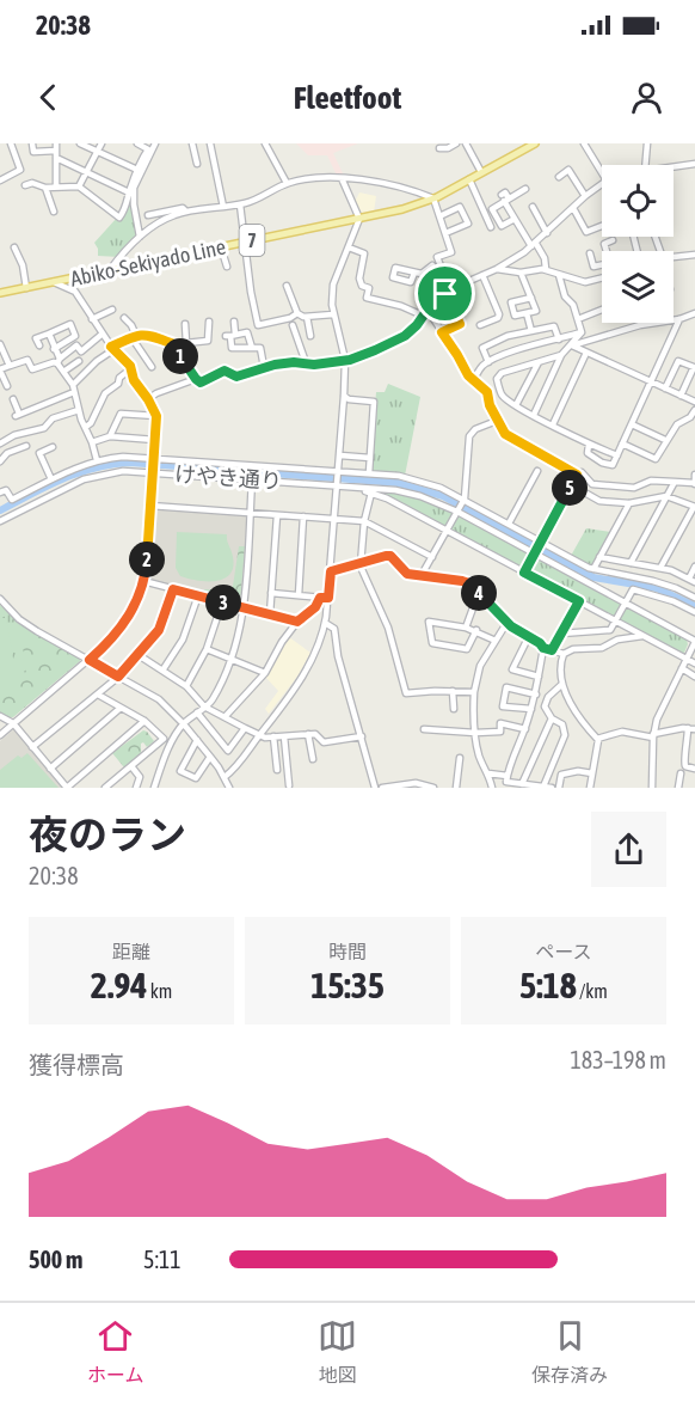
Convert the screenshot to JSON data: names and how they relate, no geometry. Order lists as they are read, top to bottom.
{
  "streets": {
    "main road": ["7", "Abiko-Sekiyado Line"],
    "street": ["けやき通り"]
  },
  "page": {
    "status": "20:38",
    "header": "Fleetfoot",
    "pins": [
      "1",
      "5",
      "2",
      "4",
      "3"
    ],
    "heading": ["夜のラン", "20:38"],
    "stats": [
      ["距離", "2.94 km"],
      ["時間", "15:35"],
      ["ペース", "5:18 /km"]
    ],
    "chart": ["獲得標高", "183–198 m"],
    "list": [
      {
        "name": "500 m",
        "note": "5:11"
      }
    ],
    "tabs": ["ホーム", "地図", "保存済み"]
  }
}
